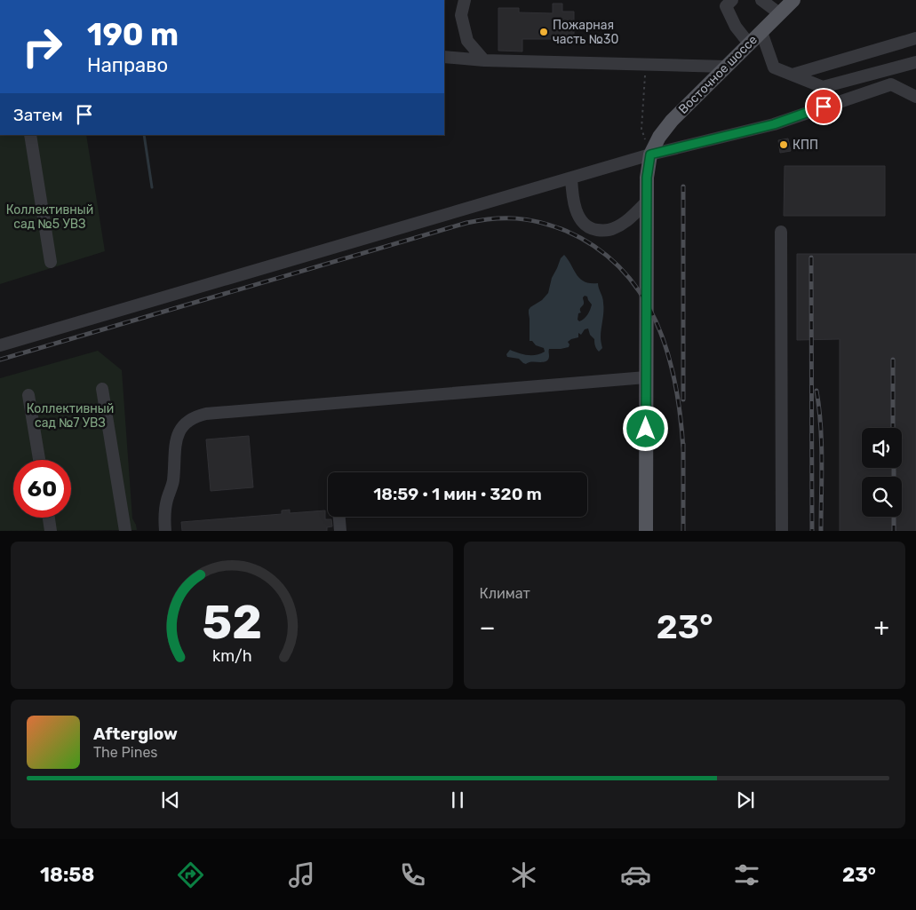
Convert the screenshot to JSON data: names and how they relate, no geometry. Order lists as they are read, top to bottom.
{
  "streets": {
    "main road": ["Восточное шоссе"]
  },
  "parks": ["Коллективный сад №5 УВЗ", "Коллективный сад №7 УВЗ"],
  "places": ["Пожарная часть №30", "КПП"],
  "page": {
    "turn": ["190 m", "Направо"],
    "then": "Затем",
    "limit": "60",
    "trip": "18:59 · 1 мин · 320 m",
    "tile": "Климат",
    "heat": ["−", "23°", "+"],
    "song": ["Afterglow", "The Pines"],
    "tabs": ["18:58", "23°"],
    "gauge": ["52", "km/h"]
  }
}
